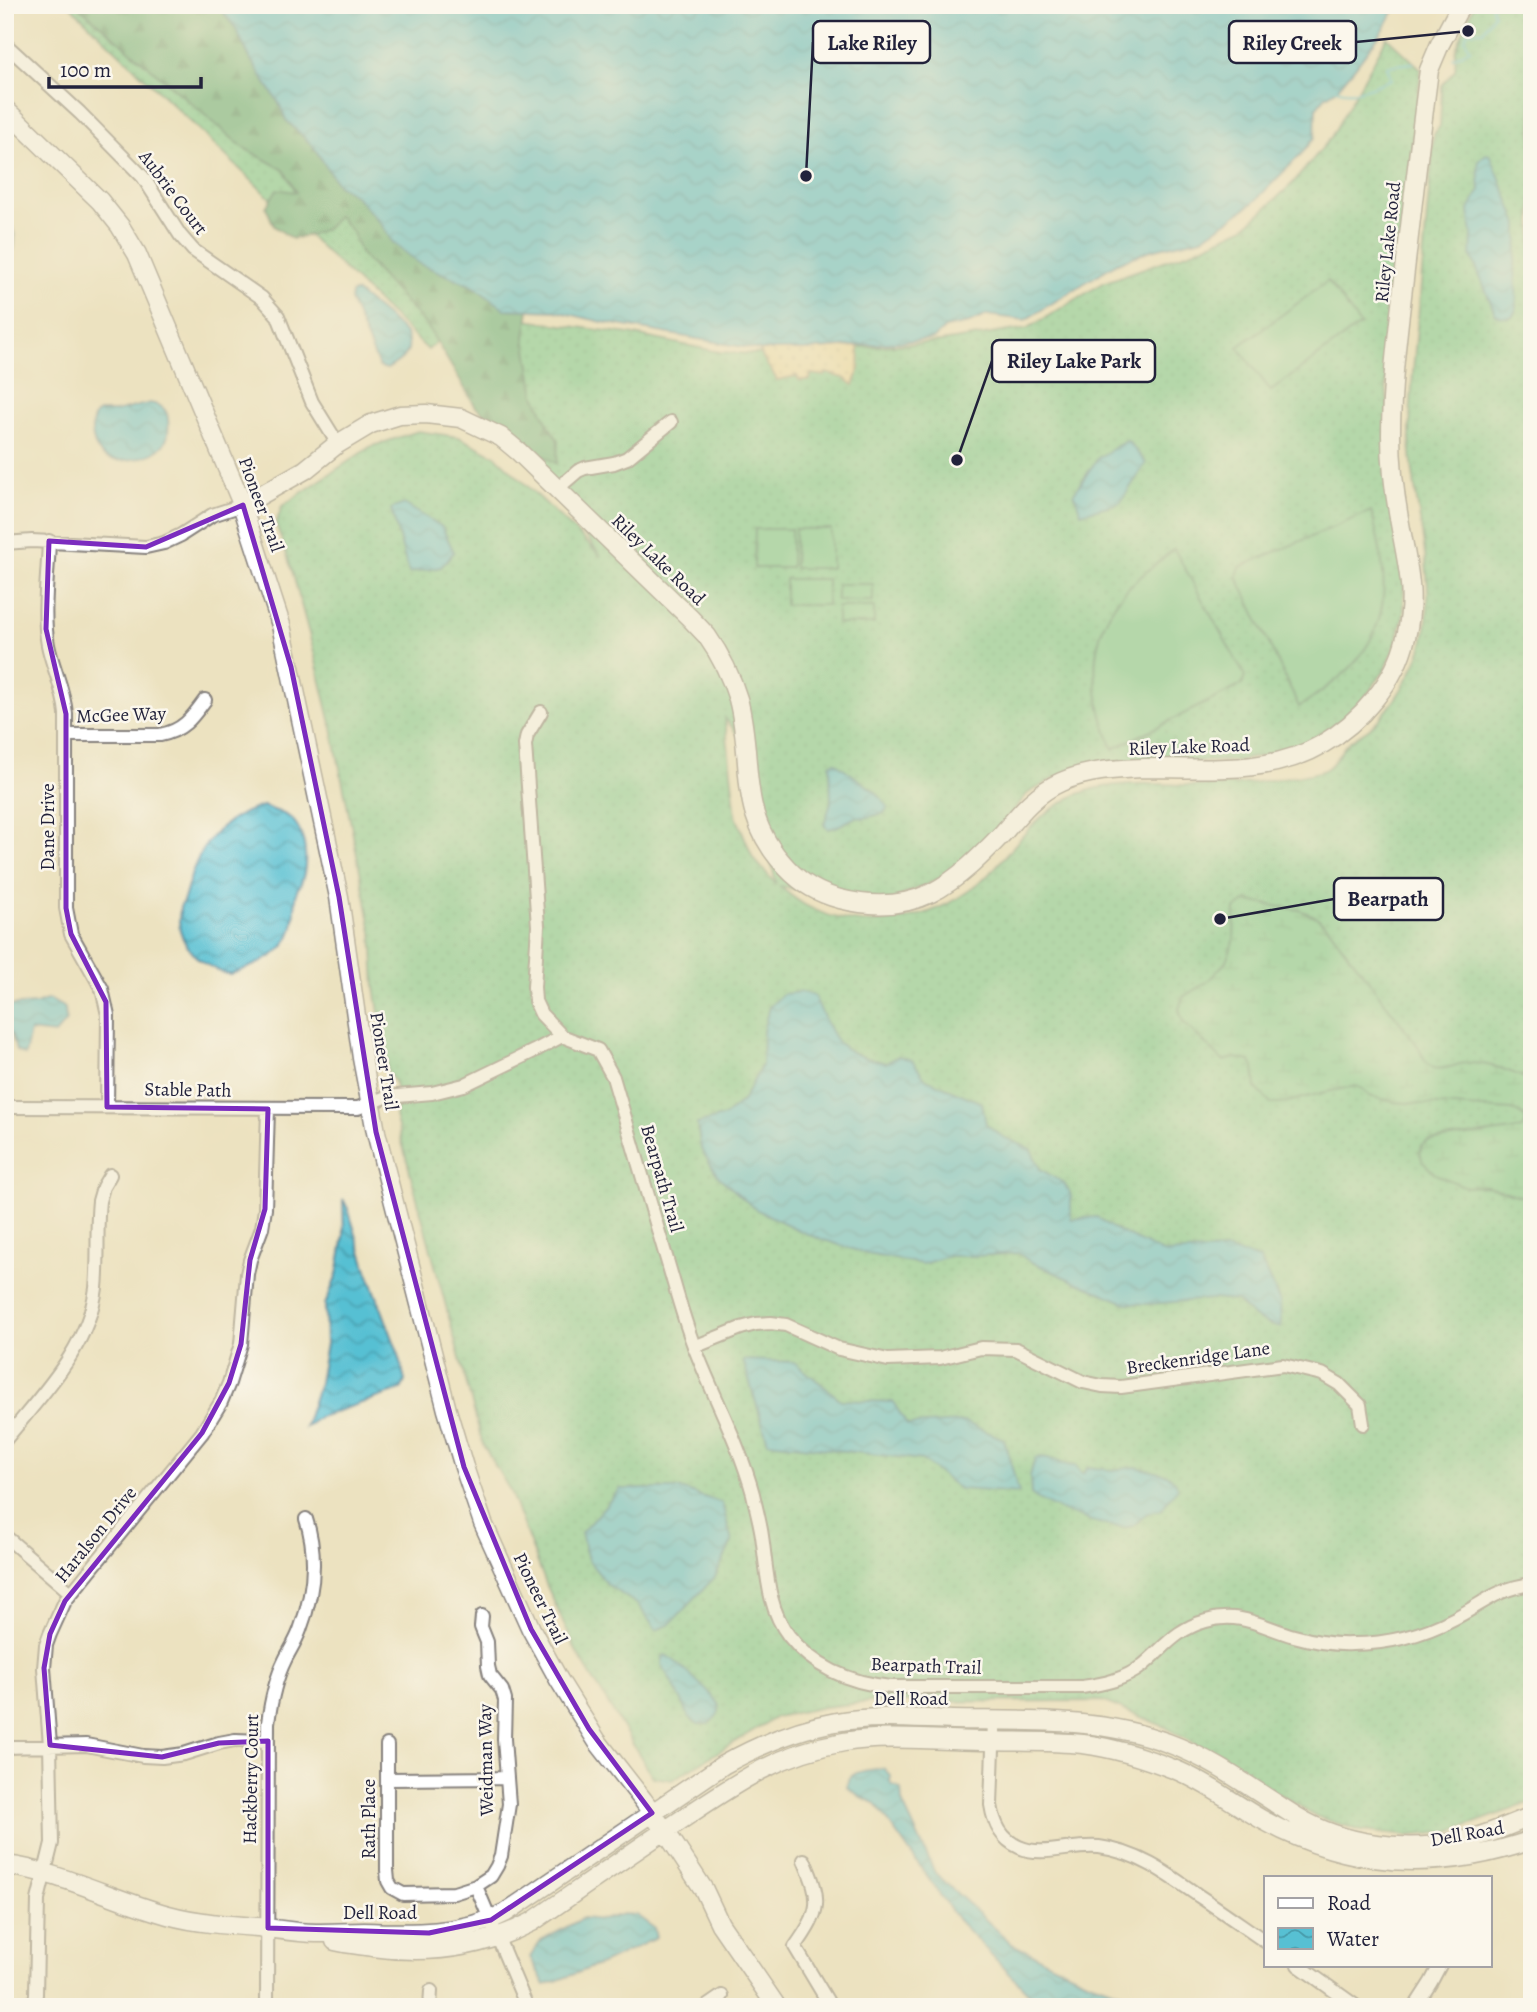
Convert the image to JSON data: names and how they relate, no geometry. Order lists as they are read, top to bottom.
{
  "streets": {
    "main road": ["Riley Lake Road", "Pioneer Trail", "Dell Road"],
    "street": [
      "Aubrie Court",
      "McGee Way",
      "Dane Drive",
      "Stable Path",
      "Bearpath Trail",
      "Breckenridge Lane",
      "Haralson Drive",
      "Weidman Way",
      "Hackberry Court",
      "Rath Place"
    ]
  },
  "crossings": [
    ["Aubrie Court", "Riley Lake Road"],
    ["Riley Lake Road", "Pioneer Trail"],
    ["Riley Lake Road", "Dane Drive"],
    ["Pioneer Trail", "Stable Path"],
    ["Pioneer Trail", "Dell Road"],
    ["McGee Way", "Dane Drive"],
    ["Dane Drive", "Stable Path"],
    ["Stable Path", "Haralson Drive"],
    ["Bearpath Trail", "Breckenridge Lane"],
    ["Haralson Drive", "Dell Road"],
    ["Dell Road", "Hackberry Court"],
    ["Weidman Way", "Rath Place"]
  ],
  "places": [
    "Riley Creek",
    "Lake Riley",
    "Riley Lake Park",
    "Bearpath"
  ],
  "legend": ["Road", "Water"],
  "scale_bar": "100 m"
}
